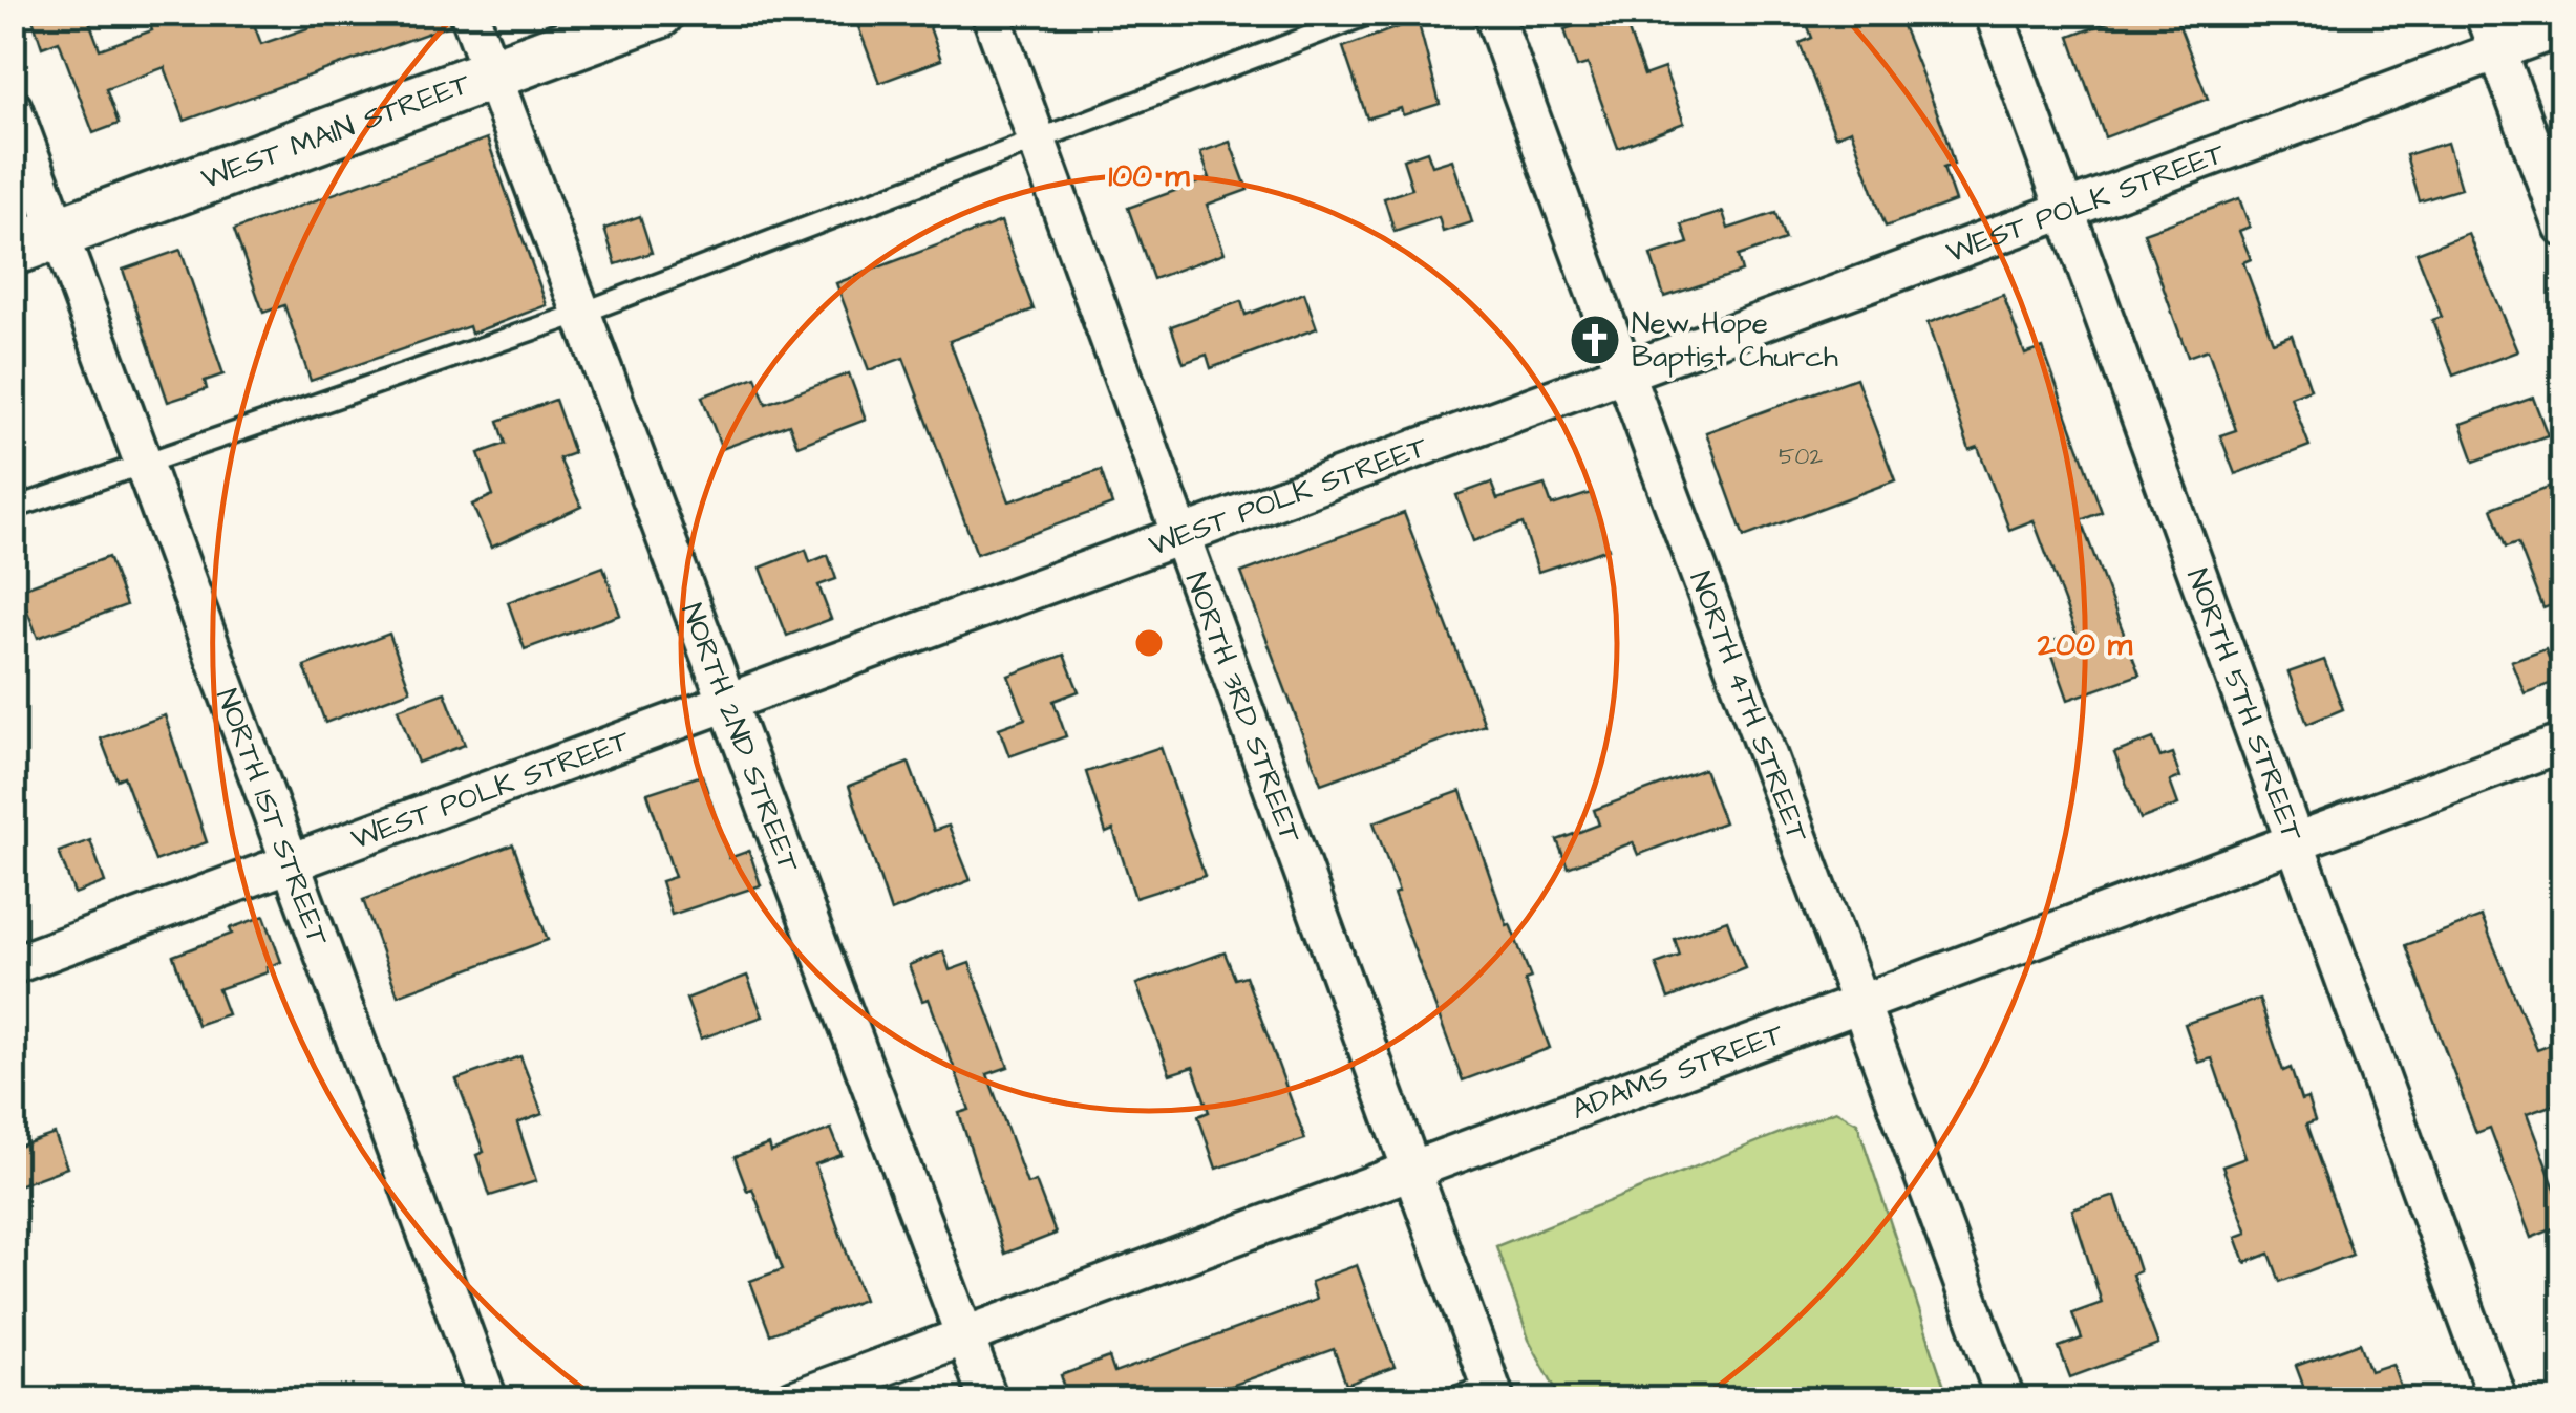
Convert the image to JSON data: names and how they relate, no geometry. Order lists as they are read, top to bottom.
{
  "streets": {
    "main road": ["WEST MAIN STREET"],
    "street": [
      "WEST POLK STREET",
      "NORTH 3RD STREET",
      "NORTH 4TH STREET",
      "NORTH 5TH STREET",
      "NORTH 2ND STREET",
      "NORTH 1ST STREET",
      "ADAMS STREET"
    ]
  },
  "crossings": [
    ["WEST MAIN STREET", "NORTH 2ND STREET"],
    ["WEST MAIN STREET", "NORTH 1ST STREET"],
    ["WEST POLK STREET", "NORTH 3RD STREET"],
    ["WEST POLK STREET", "NORTH 4TH STREET"],
    ["WEST POLK STREET", "NORTH 5TH STREET"],
    ["WEST POLK STREET", "NORTH 2ND STREET"],
    ["WEST POLK STREET", "NORTH 1ST STREET"],
    ["NORTH 3RD STREET", "ADAMS STREET"],
    ["NORTH 4TH STREET", "ADAMS STREET"],
    ["NORTH 5TH STREET", "ADAMS STREET"],
    ["NORTH 2ND STREET", "ADAMS STREET"]
  ],
  "places": {
    "church": ["New Hope Baptist Church"]
  },
  "house_numbers": ["502"],
  "rings": ["100 m", "200 m"]
}
